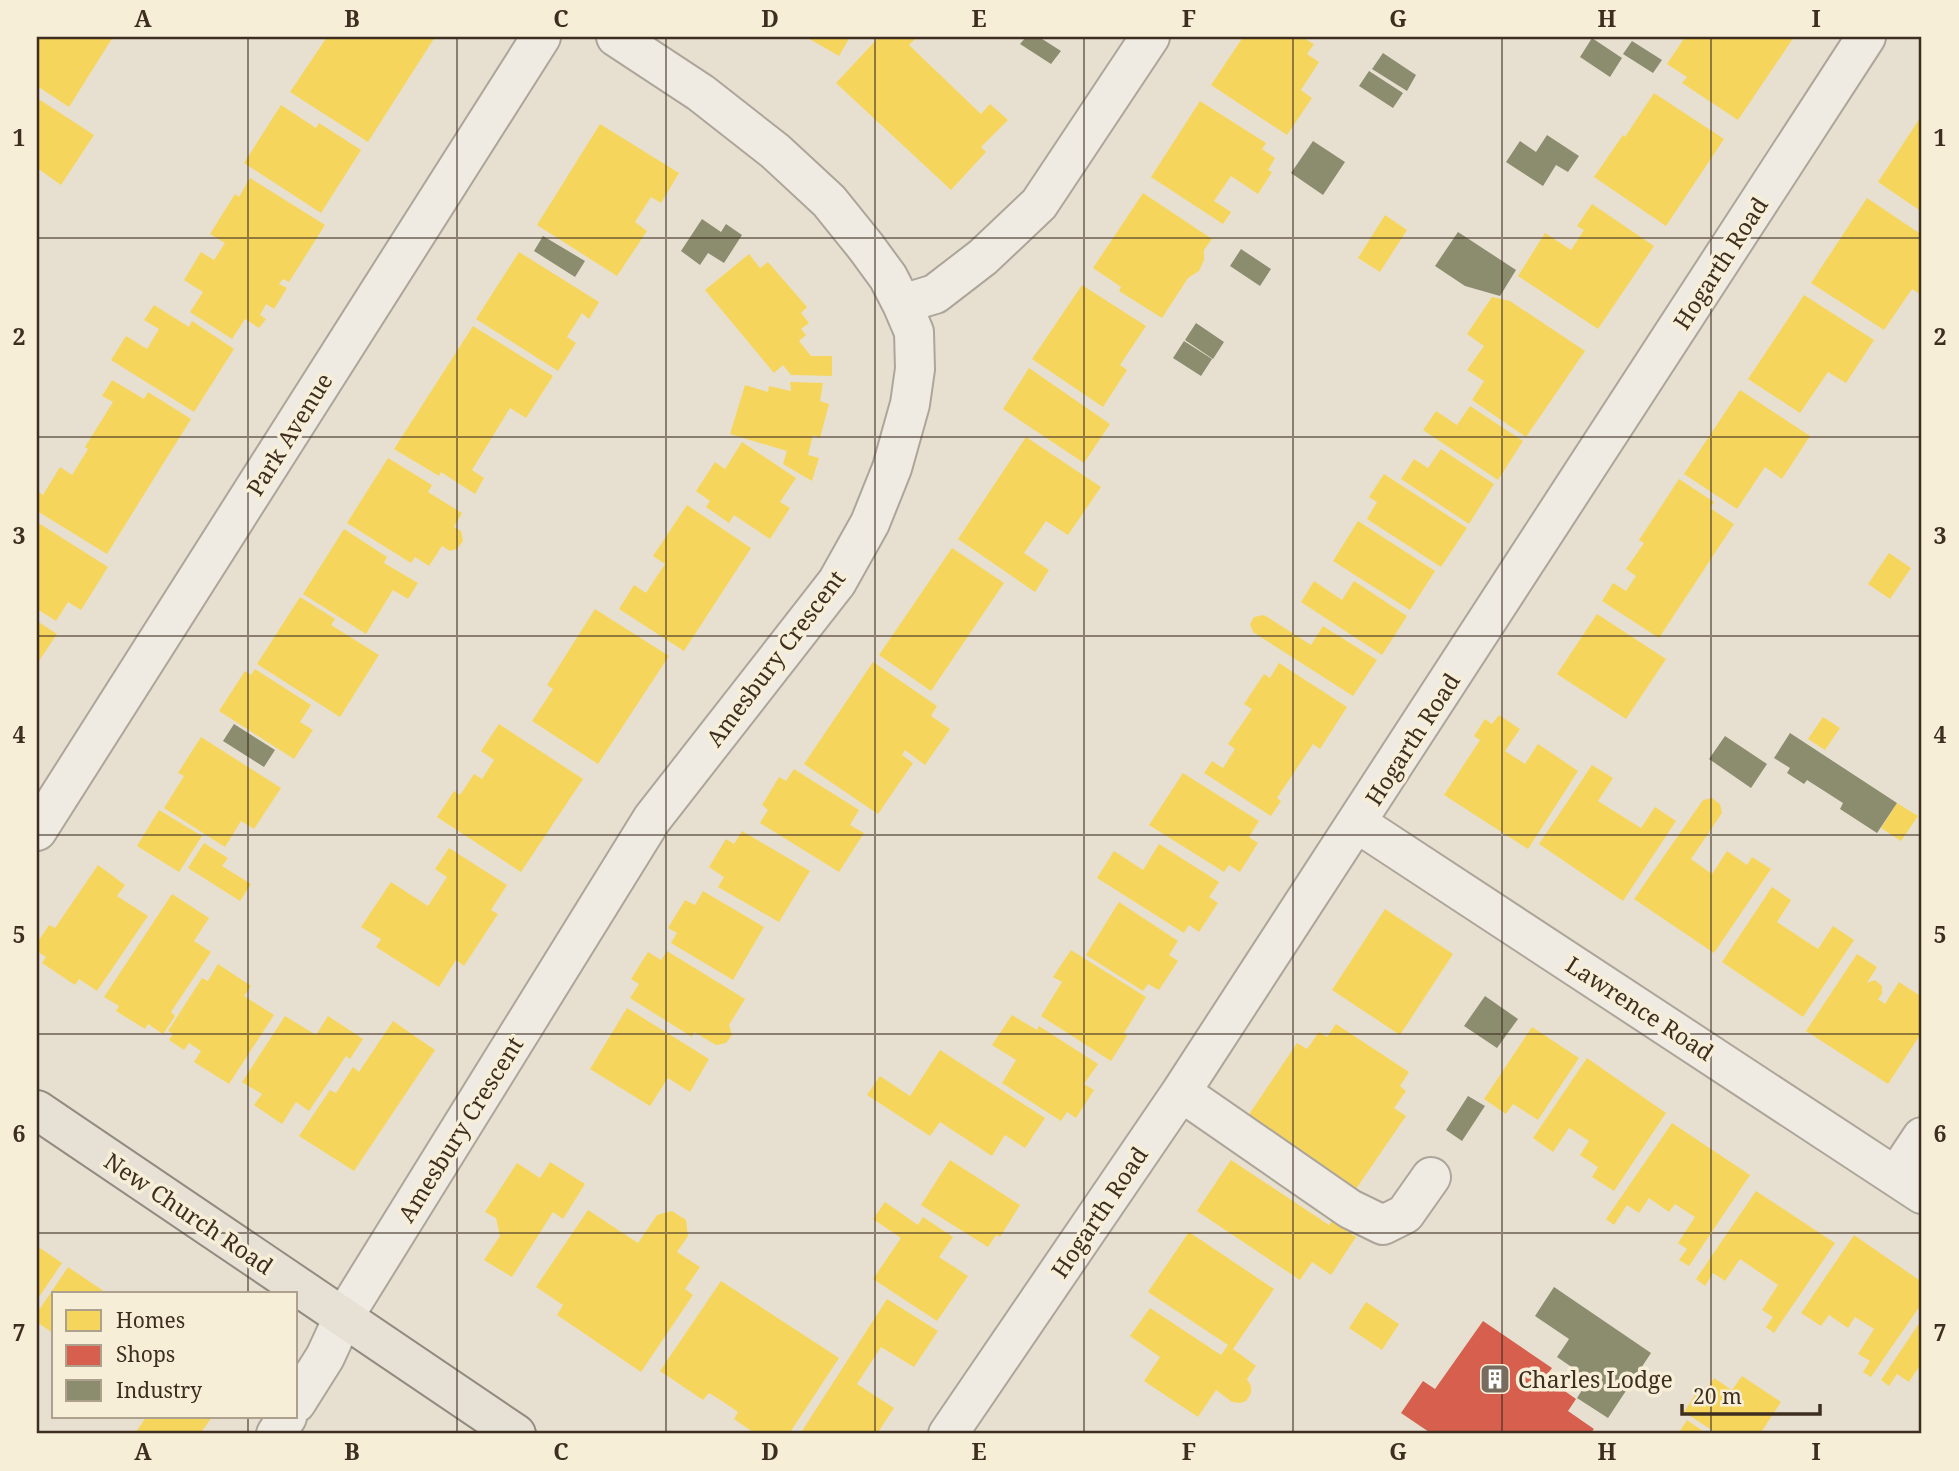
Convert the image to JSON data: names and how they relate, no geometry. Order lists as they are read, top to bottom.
{
  "streets": {
    "main road": ["New Church Road"],
    "street": [
      "Hogarth Road",
      "Park Avenue",
      "Amesbury Crescent",
      "Lawrence Road"
    ]
  },
  "crossings": [
    ["Hogarth Road", "Lawrence Road"],
    ["Amesbury Crescent", "New Church Road"]
  ],
  "places": {
    "building": ["Charles Lodge"]
  },
  "legend": ["Homes", "Shops", "Industry"],
  "scale_bar": "20 m",
  "grid": {
    "columns": [
      "A",
      "B",
      "C",
      "D",
      "E",
      "F",
      "G",
      "H",
      "I"
    ],
    "rows": [
      "1",
      "2",
      "3",
      "4",
      "5",
      "6",
      "7"
    ]
  }
}
